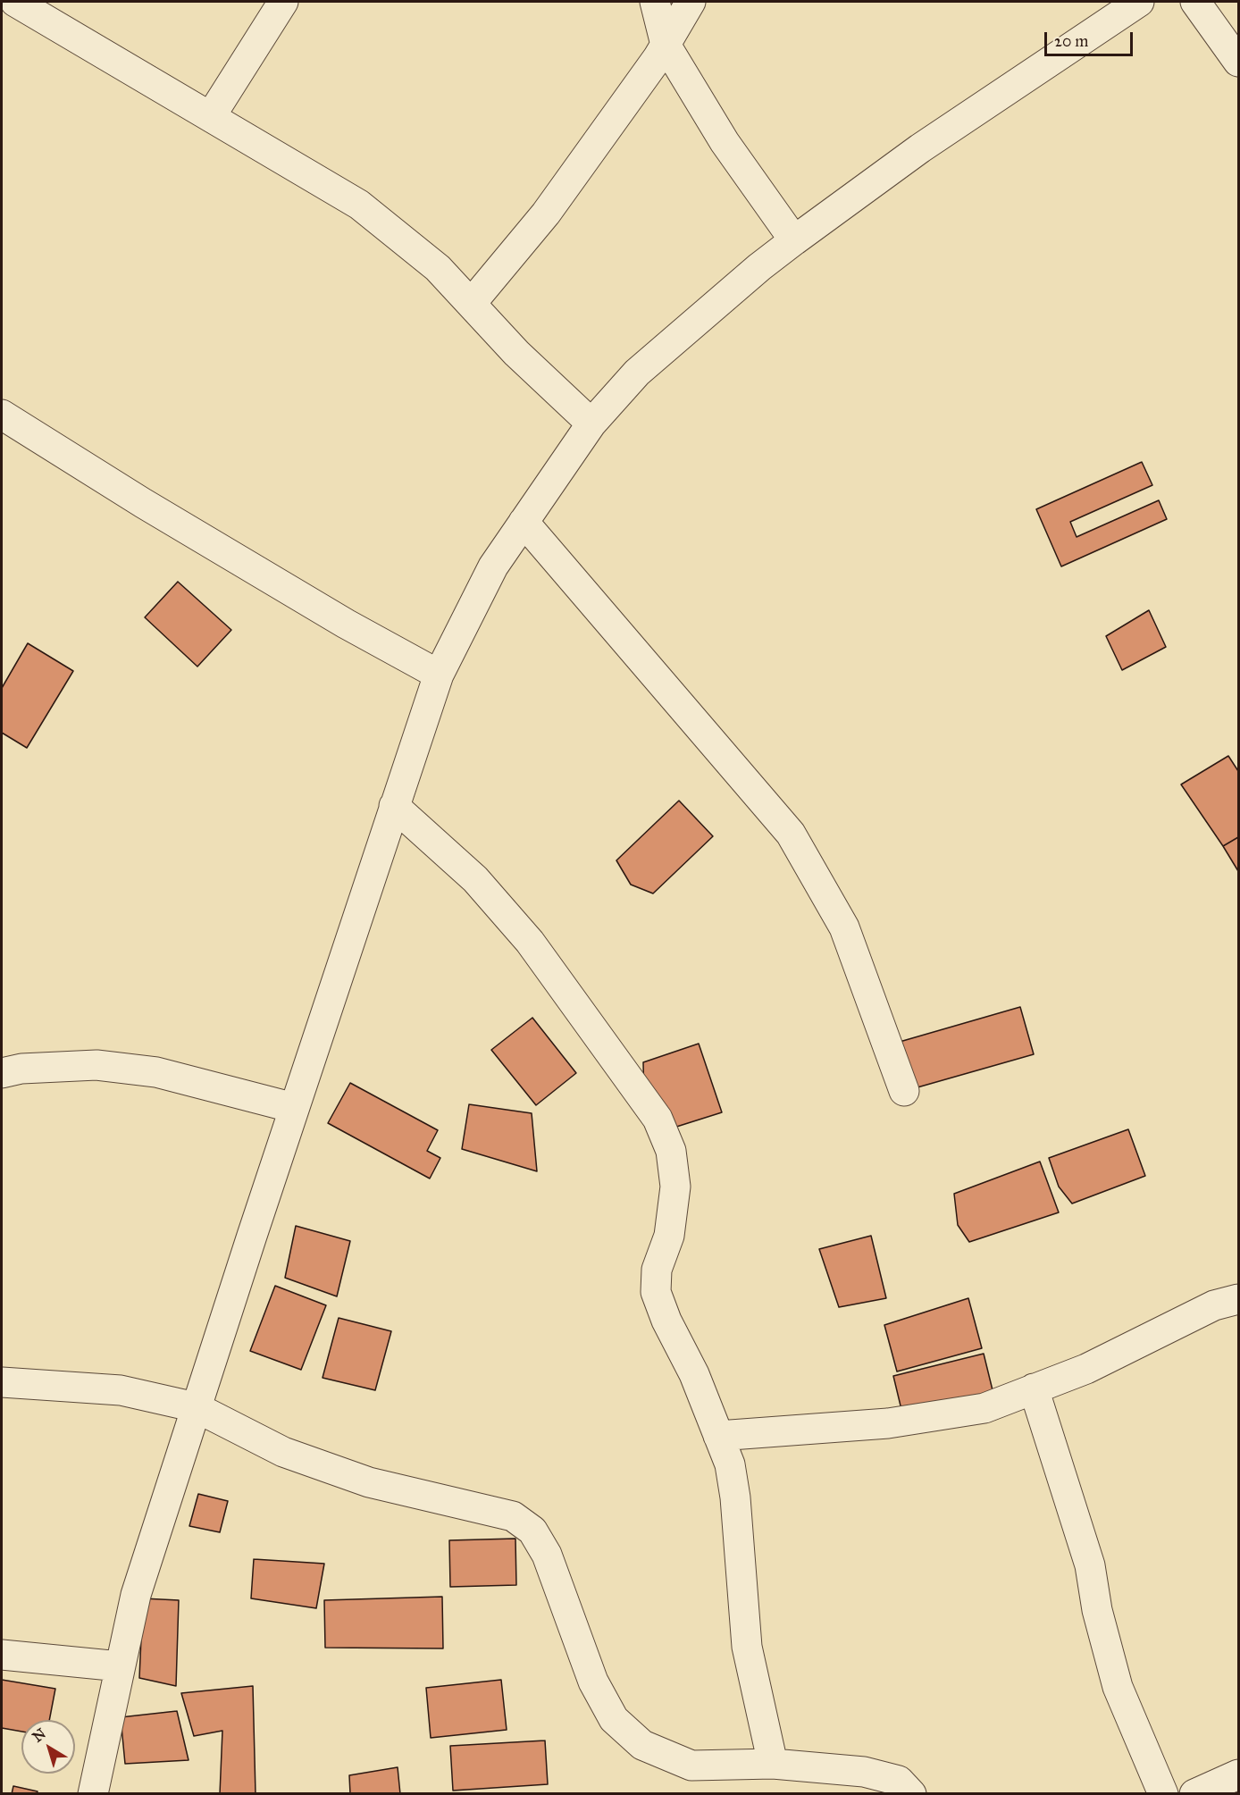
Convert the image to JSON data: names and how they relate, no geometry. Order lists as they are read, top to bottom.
{
  "scale_bar": "20 m",
  "north": "top left"
}
